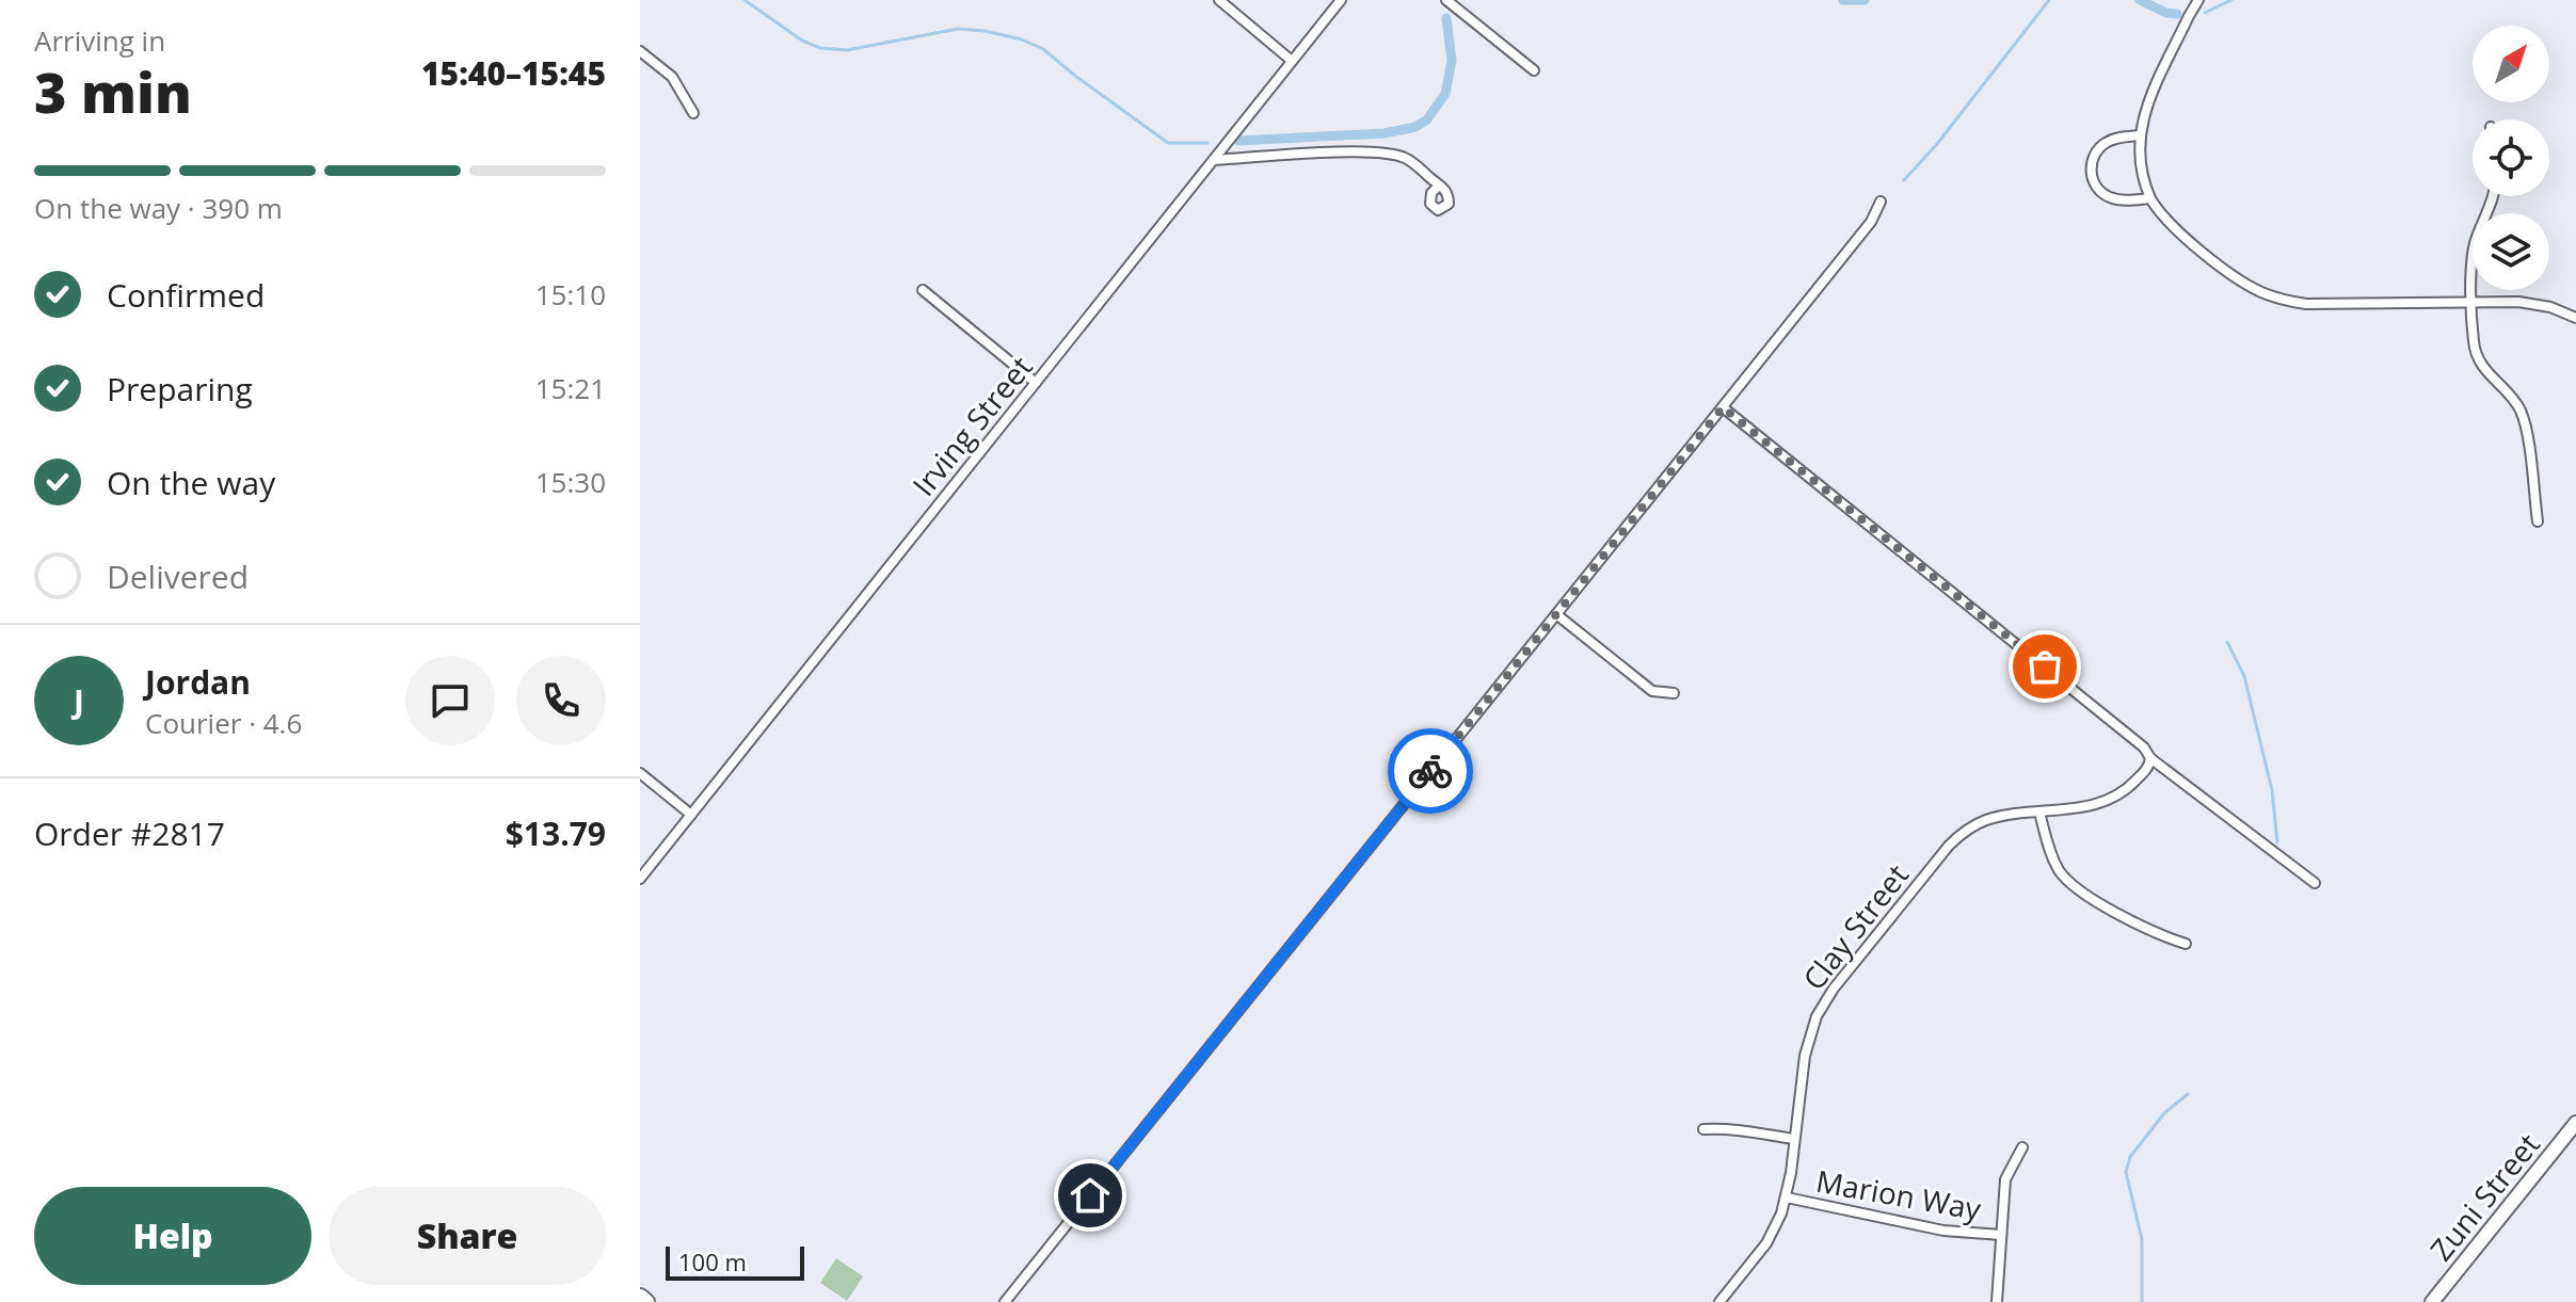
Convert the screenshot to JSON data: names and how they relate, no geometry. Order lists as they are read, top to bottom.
{
  "streets": {
    "street": [
      "Irving Street",
      "Clay Street",
      "Marion Way",
      "Zuni Street"
    ]
  },
  "crossings": [
    ["Clay Street", "Marion Way"]
  ],
  "scale_bar": "100 m",
  "north": "top right",
  "page": {
    "heading": ["3 min", "Arriving in", "15:40–15:45"],
    "panel": [
      "Jordan",
      "Courier · 4.6",
      "Order #2817",
      "$13.79"
    ],
    "bar": "On the way · 390 m",
    "list": [
      ["Confirmed", "15:10"],
      ["Preparing", "15:21"],
      ["On the way", "15:30"],
      "Delivered"
    ],
    "round": "J",
    "buttons": ["Help", "Share"],
    "scale": "100 m"
  }
}
